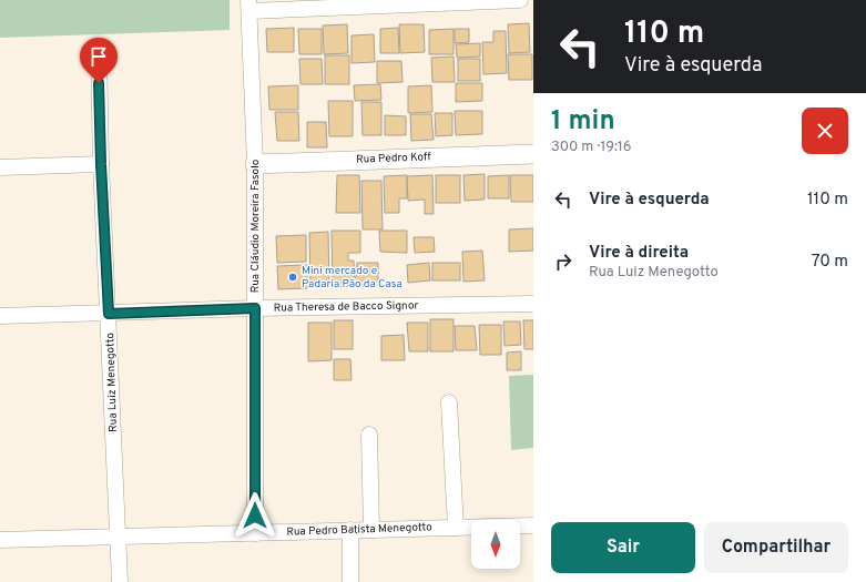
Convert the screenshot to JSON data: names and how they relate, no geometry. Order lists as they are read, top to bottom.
{
  "streets": {
    "street": [
      "Rua Pedro Koff",
      "Rua Cláudio Moreira Fasolo",
      "Rua Theresa de Bacco Signor",
      "Rua Luiz Menegotto",
      "Rua Pedro Batista Menegotto"
    ]
  },
  "crossings": [
    ["Rua Pedro Koff", "Rua Cláudio Moreira Fasolo"],
    ["Rua Cláudio Moreira Fasolo", "Rua Theresa de Bacco Signor"],
    ["Rua Cláudio Moreira Fasolo", "Rua Pedro Batista Menegotto"],
    ["Rua Theresa de Bacco Signor", "Rua Luiz Menegotto"],
    ["Rua Luiz Menegotto", "Rua Pedro Batista Menegotto"]
  ],
  "places": ["Mini mercado e Padaria Pão da Casa"],
  "north": "bottom",
  "page": {
    "turn": ["110 m", "Vire à esquerda"],
    "heading": ["1 min", "300 m · 19:16"],
    "list": [
      {
        "name": "Vire à esquerda",
        "value": "110 m"
      },
      {
        "name": "Vire à direita",
        "note": "Rua Luiz Menegotto",
        "value": "70 m"
      }
    ],
    "buttons": ["Sair", "Compartilhar"]
  }
}
